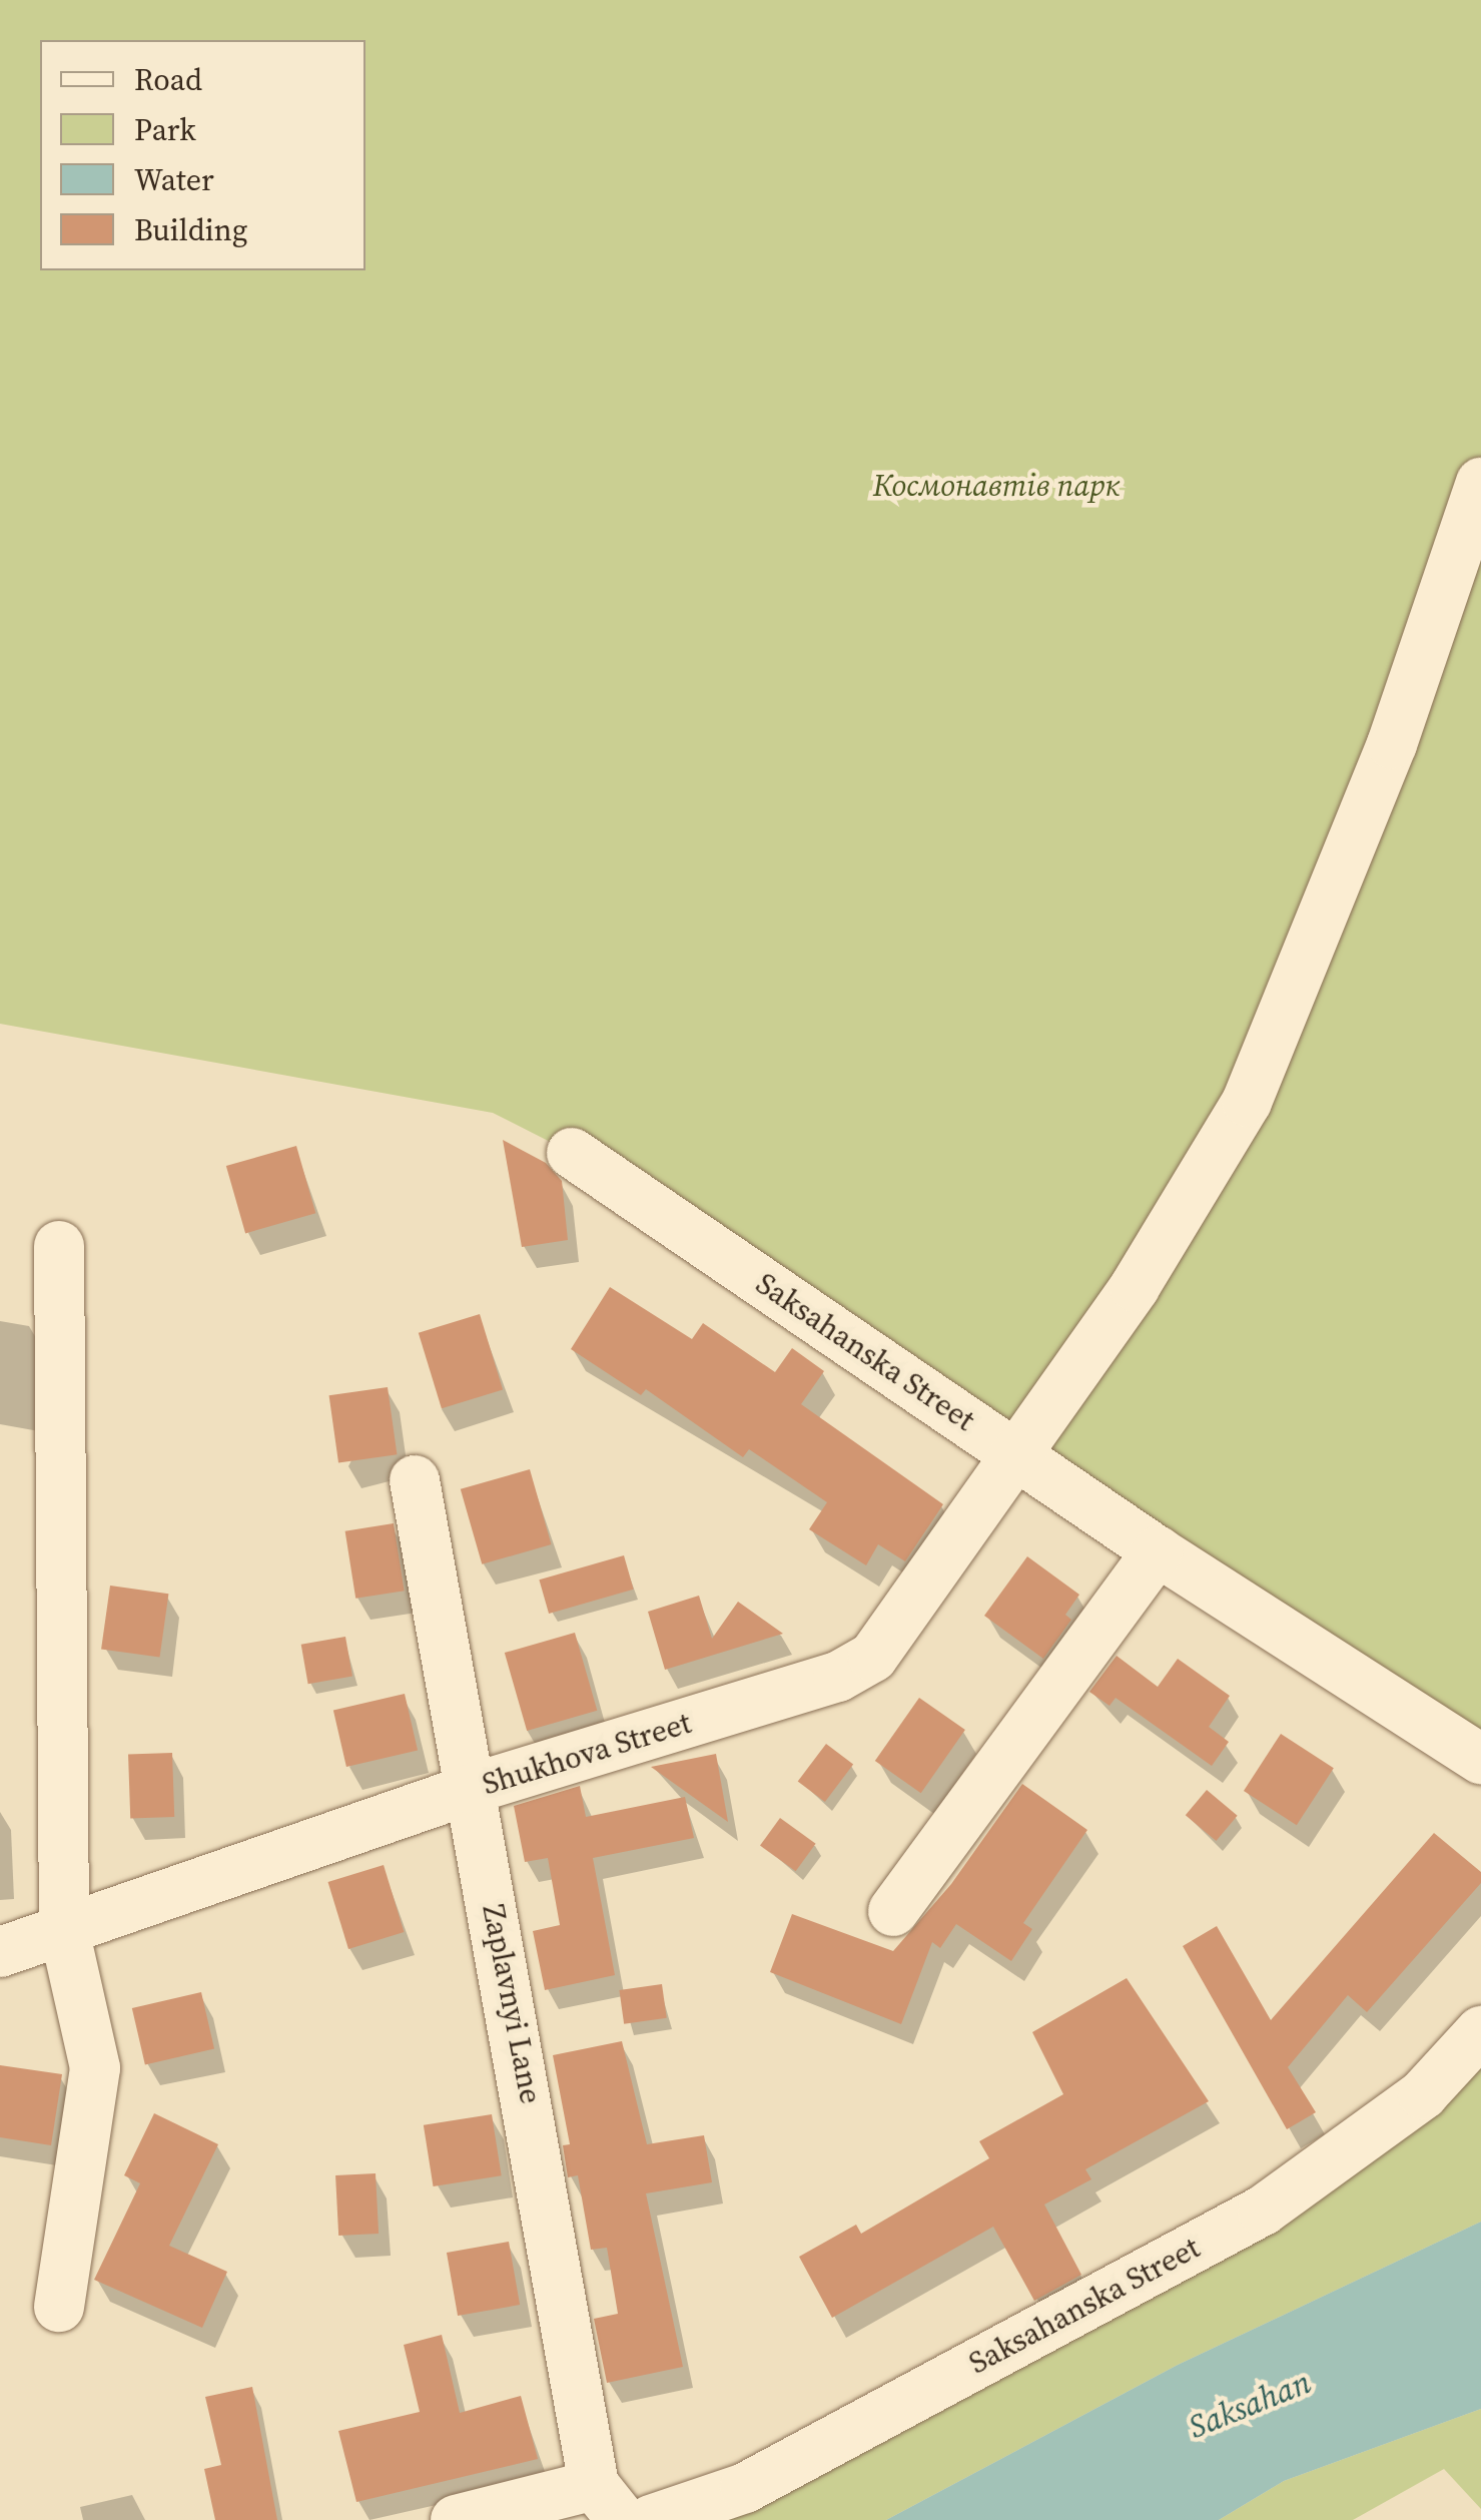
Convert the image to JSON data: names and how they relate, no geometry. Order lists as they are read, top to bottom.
{
  "streets": {
    "street": ["Saksahanska Street", "Shukhova Street", "Zaplavnyi Lane"]
  },
  "crossings": [
    ["Saksahanska Street", "Shukhova Street"],
    ["Shukhova Street", "Zaplavnyi Lane"]
  ],
  "water": ["Saksahan"],
  "parks": ["Космонавтів парк"],
  "legend": [
    "Road",
    "Park",
    "Water",
    "Building"
  ]
}
